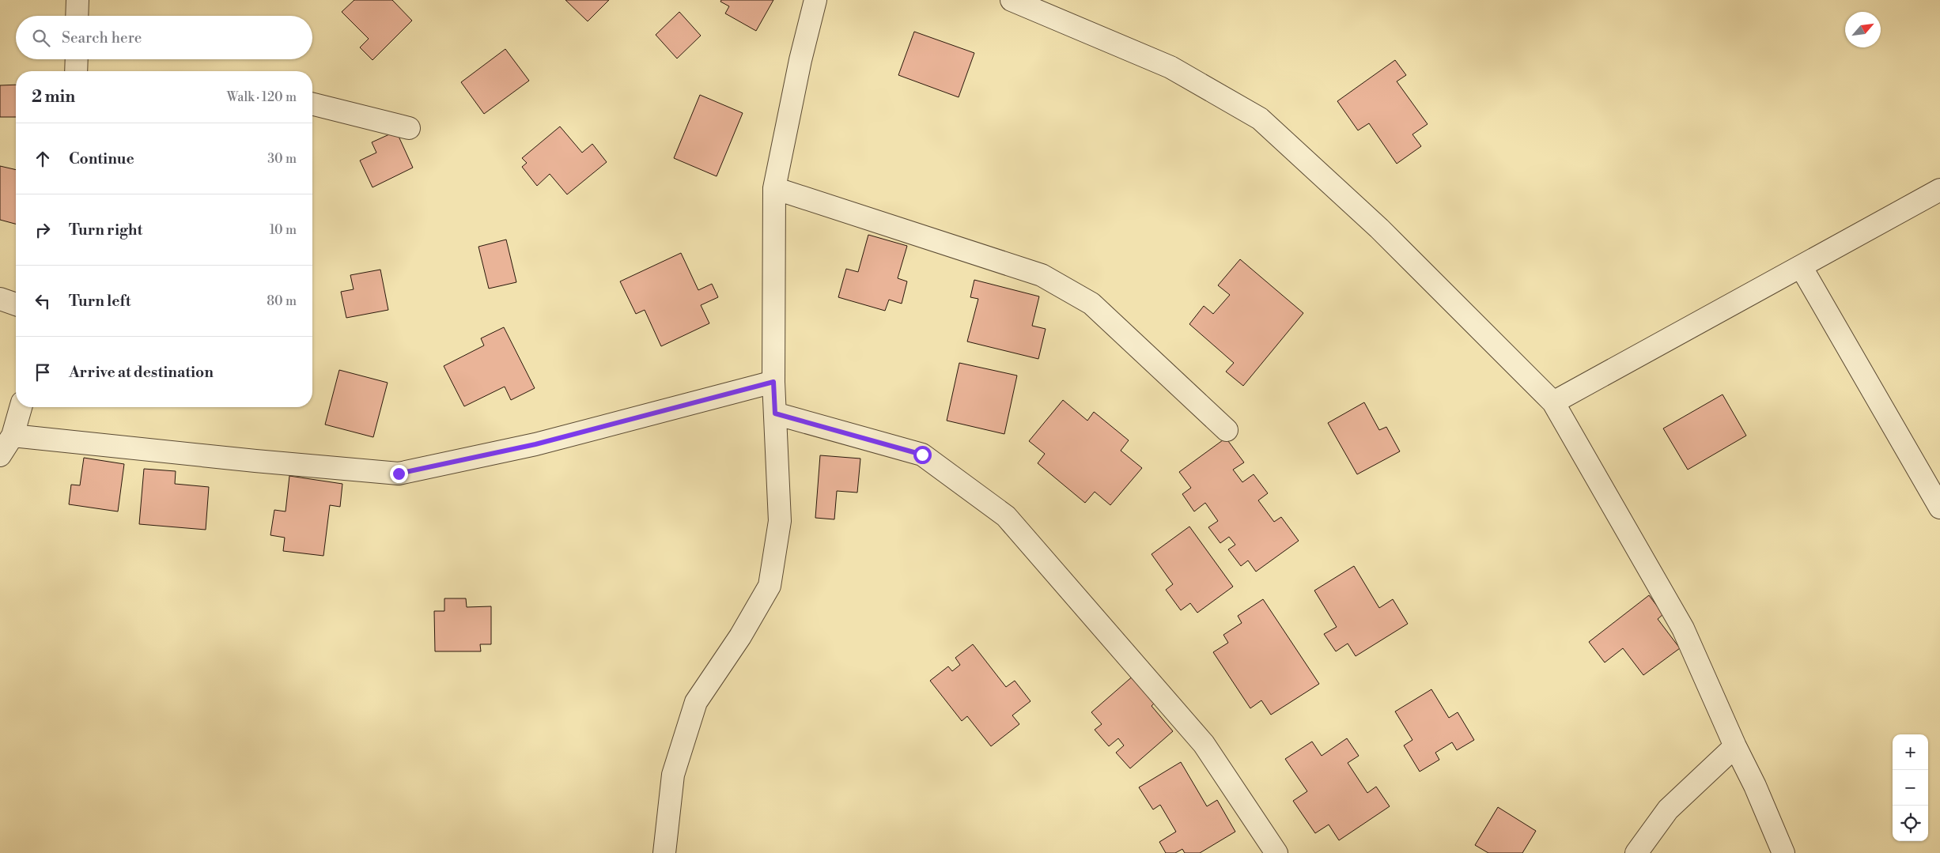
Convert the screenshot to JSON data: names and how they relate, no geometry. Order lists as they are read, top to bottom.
{
  "north": "top right",
  "page": {
    "search": "Search here",
    "heading": ["2 min", "Walk · 120 m"],
    "list": [
      ["Continue", "30 m"],
      ["Turn right", "10 m"],
      ["Turn left", "80 m"],
      "Arrive at destination"
    ],
    "map_buttons": ["+", "−"]
  }
}
